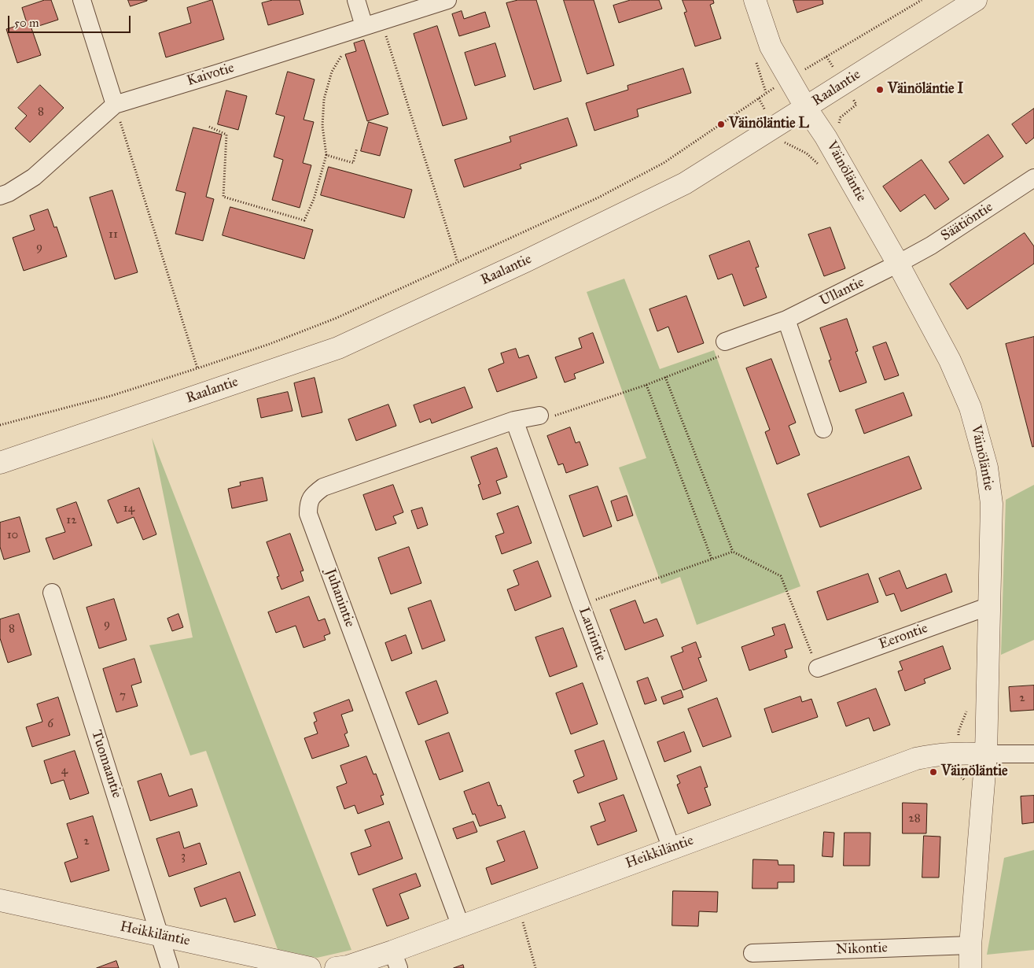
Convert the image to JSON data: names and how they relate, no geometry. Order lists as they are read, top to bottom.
{
  "streets": {
    "street": [
      "Kaivotie",
      "Raalantie",
      "Väinöläntie",
      "Säätiöntie",
      "Ullantie",
      "Juhanintie",
      "Laurintie",
      "Eerontie",
      "Tuomaantie",
      "Heikkiläntie",
      "Nikontie"
    ]
  },
  "crossings": [
    ["Raalantie", "Väinöläntie"],
    ["Väinöläntie", "Säätiöntie"],
    ["Väinöläntie", "Ullantie"],
    ["Väinöläntie", "Eerontie"],
    ["Väinöläntie", "Heikkiläntie"],
    ["Väinöläntie", "Nikontie"],
    ["Säätiöntie", "Ullantie"],
    ["Juhanintie", "Laurintie"],
    ["Juhanintie", "Heikkiläntie"],
    ["Laurintie", "Heikkiläntie"],
    ["Tuomaantie", "Heikkiläntie"]
  ],
  "places": ["Väinöläntie I", "Väinöläntie L", "Väinöläntie"],
  "house_numbers": [
    "8",
    "11",
    "9",
    "14",
    "12",
    "10",
    "9",
    "8",
    "7",
    "2",
    "6",
    "4",
    "28",
    "2",
    "3"
  ],
  "scale_bar": "50 m"
}
